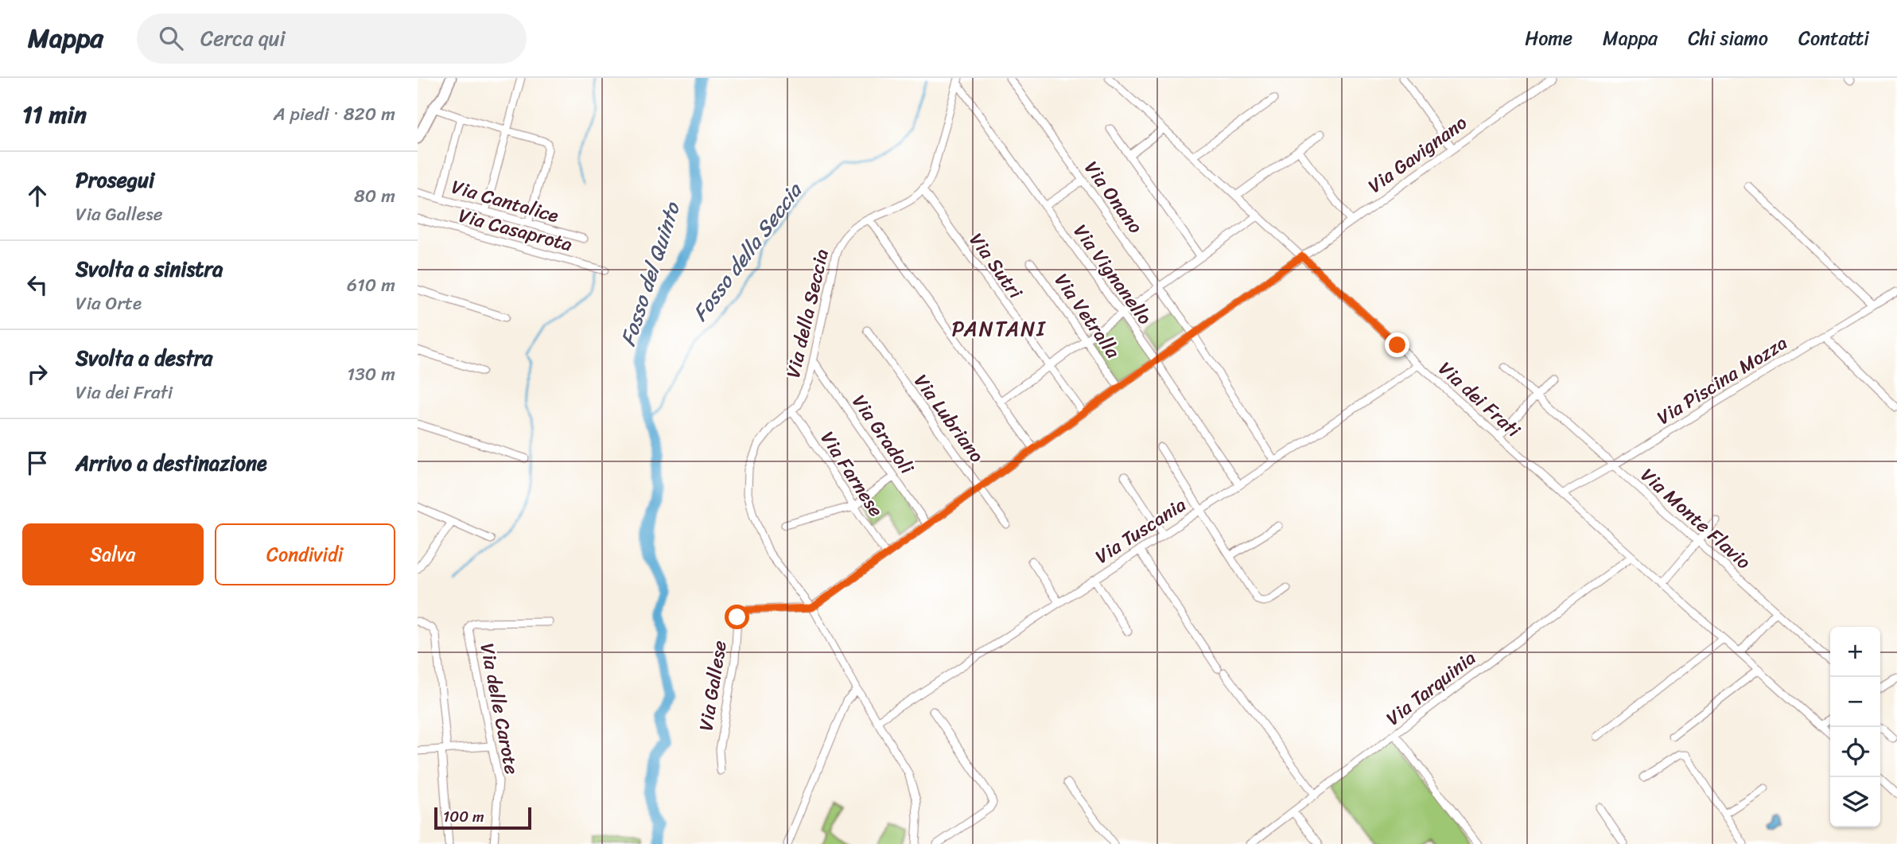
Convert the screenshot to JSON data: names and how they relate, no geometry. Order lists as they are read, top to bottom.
{
  "streets": {
    "street": [
      "Via Gavignano",
      "Via Onano",
      "Via Cantalice",
      "Via Casaprota",
      "Via Sutri",
      "Via Vignanello",
      "Via della Seccia",
      "Via Vetralla",
      "Via Piscina Mozza",
      "Via dei Frati",
      "Via Lubriano",
      "Via Gradoli",
      "Via Farnese",
      "Via Monte Flavio",
      "Via Tuscania",
      "Via Gallese",
      "Via Tarquinia",
      "Via delle Carote"
    ]
  },
  "crossings": [
    ["Via Gavignano", "Via Onano"],
    ["Via Gavignano", "Via Sutri"],
    ["Via Gavignano", "Via Vignanello"],
    ["Via Gavignano", "Via della Seccia"],
    ["Via Gavignano", "Via Vetralla"],
    ["Via Gavignano", "Via dei Frati"],
    ["Via Gavignano", "Via Lubriano"],
    ["Via Gavignano", "Via Gradoli"],
    ["Via Gavignano", "Via Farnese"],
    ["Via Gavignano", "Via Gallese"],
    ["Via Onano", "Via Tuscania"],
    ["Via Sutri", "Via della Seccia"],
    ["Via Vignanello", "Via Tuscania"],
    ["Via della Seccia", "Via Gradoli"],
    ["Via della Seccia", "Via Farnese"],
    ["Via della Seccia", "Via Tuscania"],
    ["Via della Seccia", "Via Gallese"],
    ["Via Piscina Mozza", "Via dei Frati"],
    ["Via Piscina Mozza", "Via Monte Flavio"],
    ["Via dei Frati", "Via Tuscania"],
    ["Via dei Frati", "Via Tarquinia"]
  ],
  "districts": ["PANTANI"],
  "water": ["Fosso della Seccia", "Fosso del Quinto"],
  "scale_bar": "100 m",
  "page": {
    "header": "Mappa",
    "search": "Cerca qui",
    "nav": [
      "Home",
      "Mappa",
      "Chi siamo",
      "Contatti"
    ],
    "heading": ["11 min", "A piedi · 820 m"],
    "list": [
      ["Prosegui", "Via Gallese", "80 m"],
      ["Svolta a sinistra", "Via Orte", "610 m"],
      ["Svolta a destra", "Via dei Frati", "130 m"],
      "Arrivo a destinazione"
    ],
    "buttons": ["Salva", "Condividi"],
    "map_buttons": ["+", "−"],
    "scale": "100 m"
  }
}
